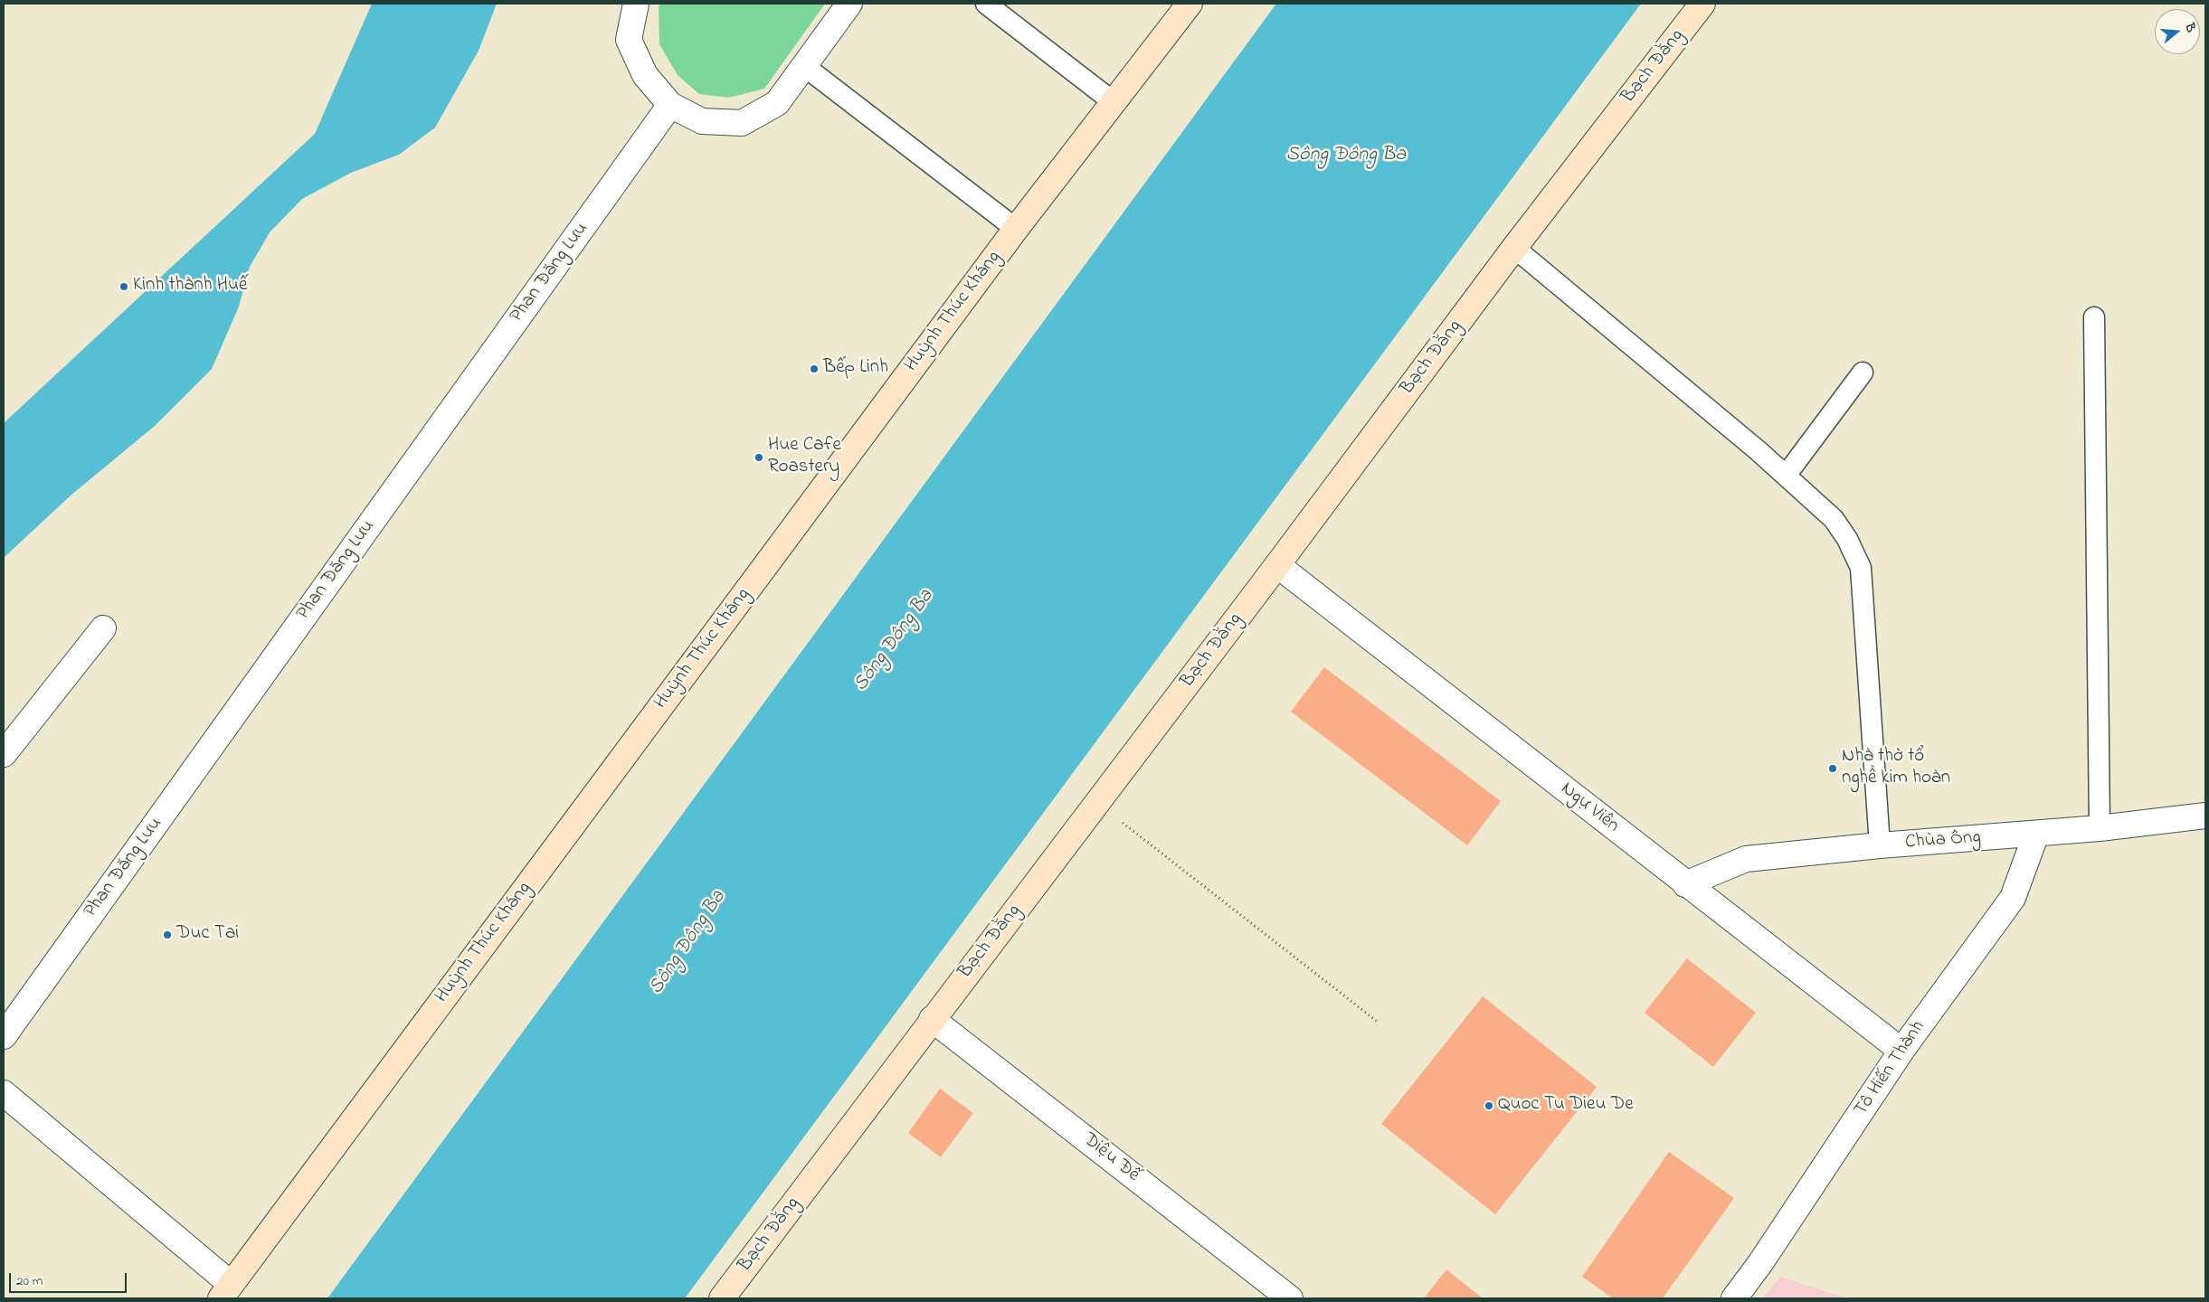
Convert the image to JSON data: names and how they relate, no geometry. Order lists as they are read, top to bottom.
{
  "streets": {
    "street": [
      "Bạch Đằng",
      "Phan Đăng Lưu",
      "Huỳnh Thúc Kháng",
      "Ngự Viên",
      "Chùa Ông",
      "Tô Hiến Thành",
      "Diệu Đế"
    ]
  },
  "crossings": [
    ["Bạch Đằng", "Ngự Viên"],
    ["Bạch Đằng", "Diệu Đế"],
    ["Ngự Viên", "Chùa Ông"],
    ["Ngự Viên", "Tô Hiến Thành"],
    ["Chùa Ông", "Tô Hiến Thành"]
  ],
  "water": ["Sông Đông Ba"],
  "places": [
    "Kinh thành Huế",
    "Bếp Linh",
    "Hue Cafe Roastery",
    "Nhà thờ tổ nghề kim hoàn",
    "Duc Tai",
    "Quoc Tu Dieu De"
  ],
  "scale_bar": "20 m",
  "north": "right"
}
